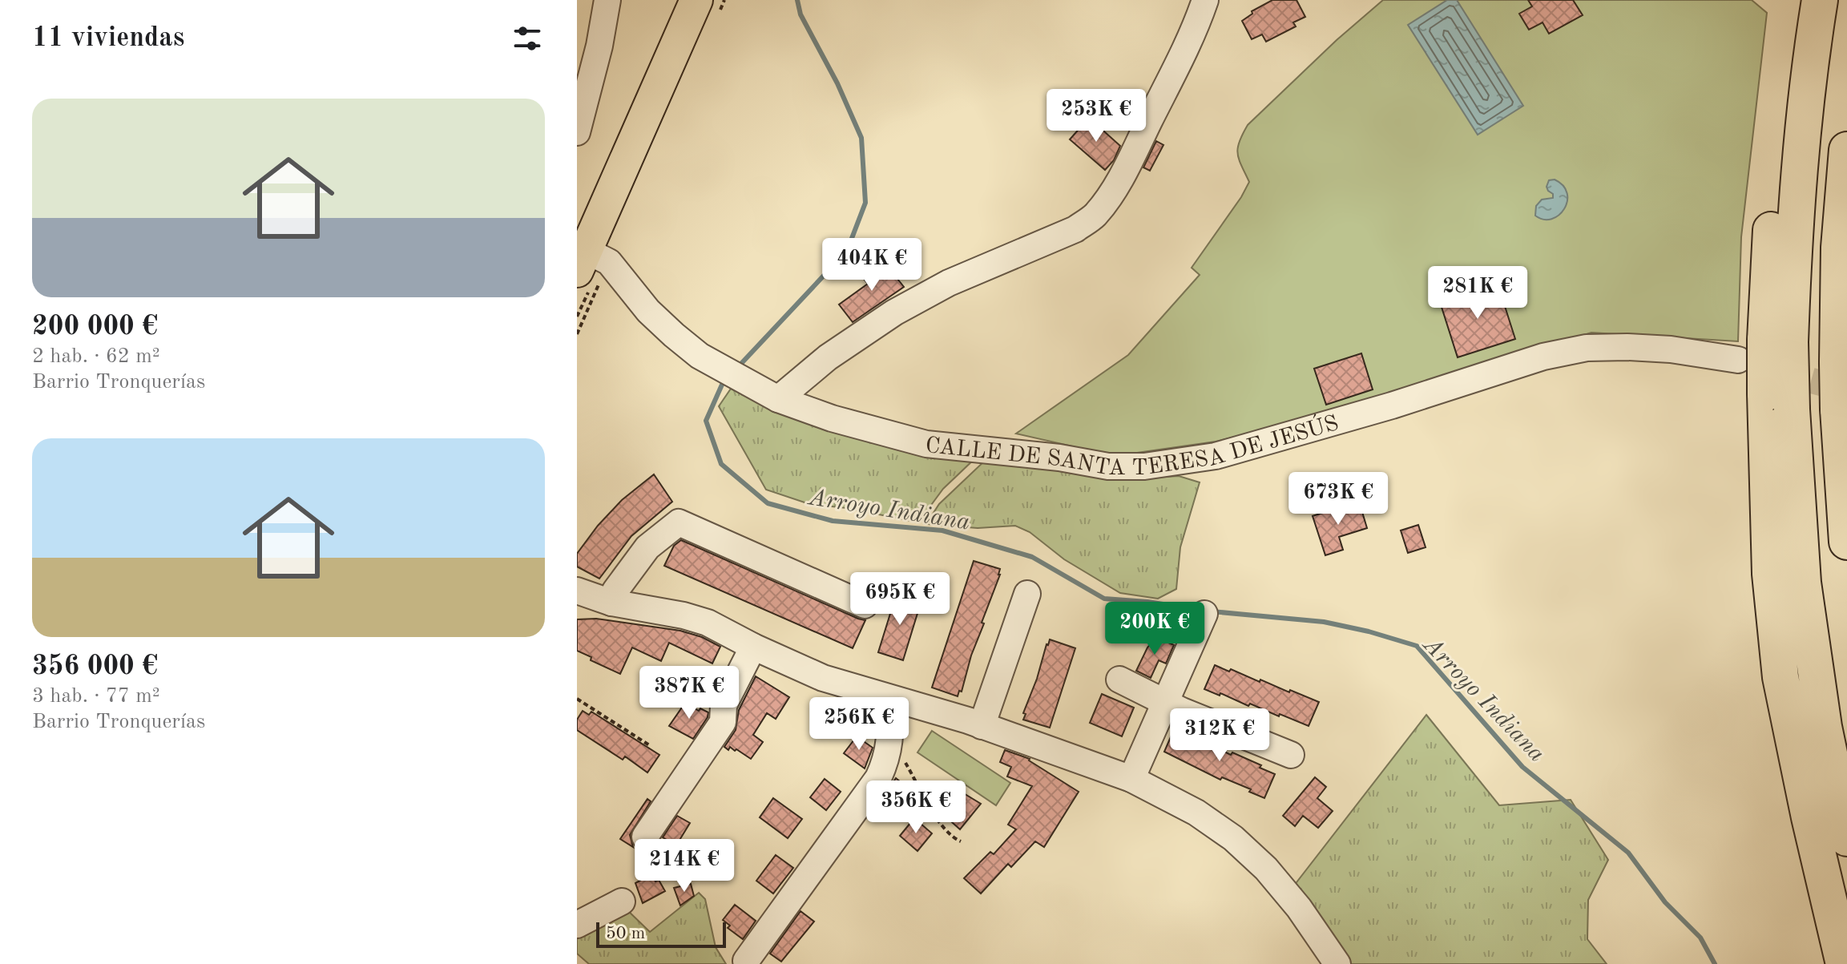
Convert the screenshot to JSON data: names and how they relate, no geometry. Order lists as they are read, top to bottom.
{
  "streets": {
    "street": ["CALLE DE SANTA TERESA DE JESÚS"]
  },
  "water": ["Arroyo Indiana"],
  "scale_bar": "50 m",
  "page": {
    "heading": "11 viviendas",
    "list": [
      {
        "name": "200 000 €",
        "note": "2 hab. · 62 m² · Barrio Tronquerías"
      },
      {
        "name": "356 000 €",
        "note": "3 hab. · 77 m² · Barrio Tronquerías"
      }
    ],
    "price": [
      "253K €",
      "404K €",
      "281K €",
      "673K €",
      "695K €",
      "200K €",
      "387K €",
      "256K €",
      "312K €",
      "356K €",
      "214K €"
    ],
    "scale": "50 m"
  }
}
